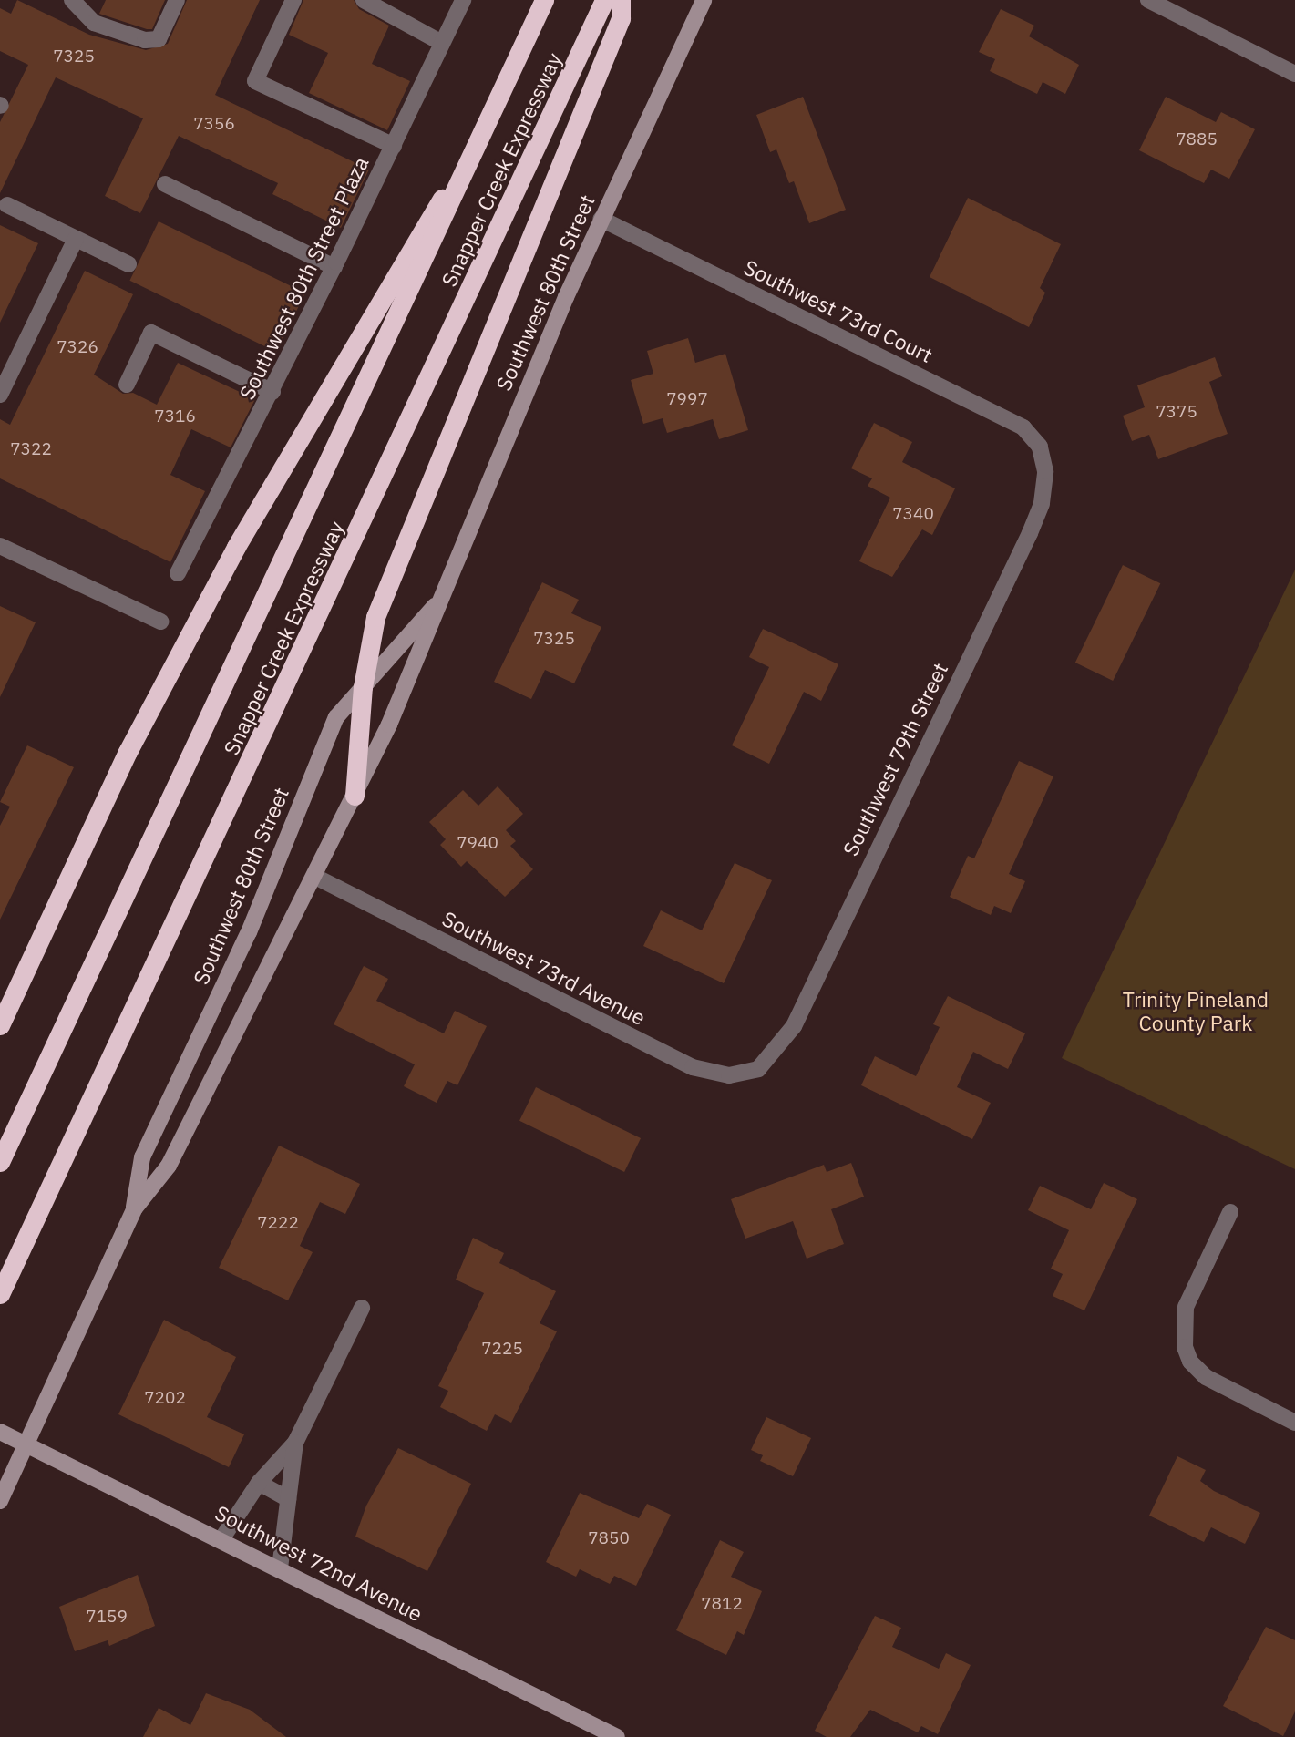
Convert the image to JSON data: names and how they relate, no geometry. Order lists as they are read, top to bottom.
{
  "streets": {
    "highway": ["Snapper Creek Expressway"],
    "street": [
      "Southwest 80th Street Plaza",
      "Southwest 80th Street",
      "Southwest 73rd Court",
      "Southwest 79th Street",
      "Southwest 73rd Avenue",
      "Southwest 72nd Avenue"
    ]
  },
  "crossings": [
    ["Southwest 80th Street", "Southwest 73rd Court"],
    ["Southwest 80th Street", "Southwest 73rd Avenue"],
    ["Southwest 80th Street", "Southwest 72nd Avenue"],
    ["Southwest 73rd Court", "Southwest 79th Street"],
    ["Southwest 79th Street", "Southwest 73rd Avenue"]
  ],
  "parks": ["Trinity Pineland County Park"],
  "house_numbers": [
    "7325",
    "7356",
    "7885",
    "7326",
    "7997",
    "7375",
    "7316",
    "7322",
    "7340",
    "7325",
    "7940",
    "7222",
    "7225",
    "7202",
    "7850",
    "7812",
    "7159"
  ]
}
